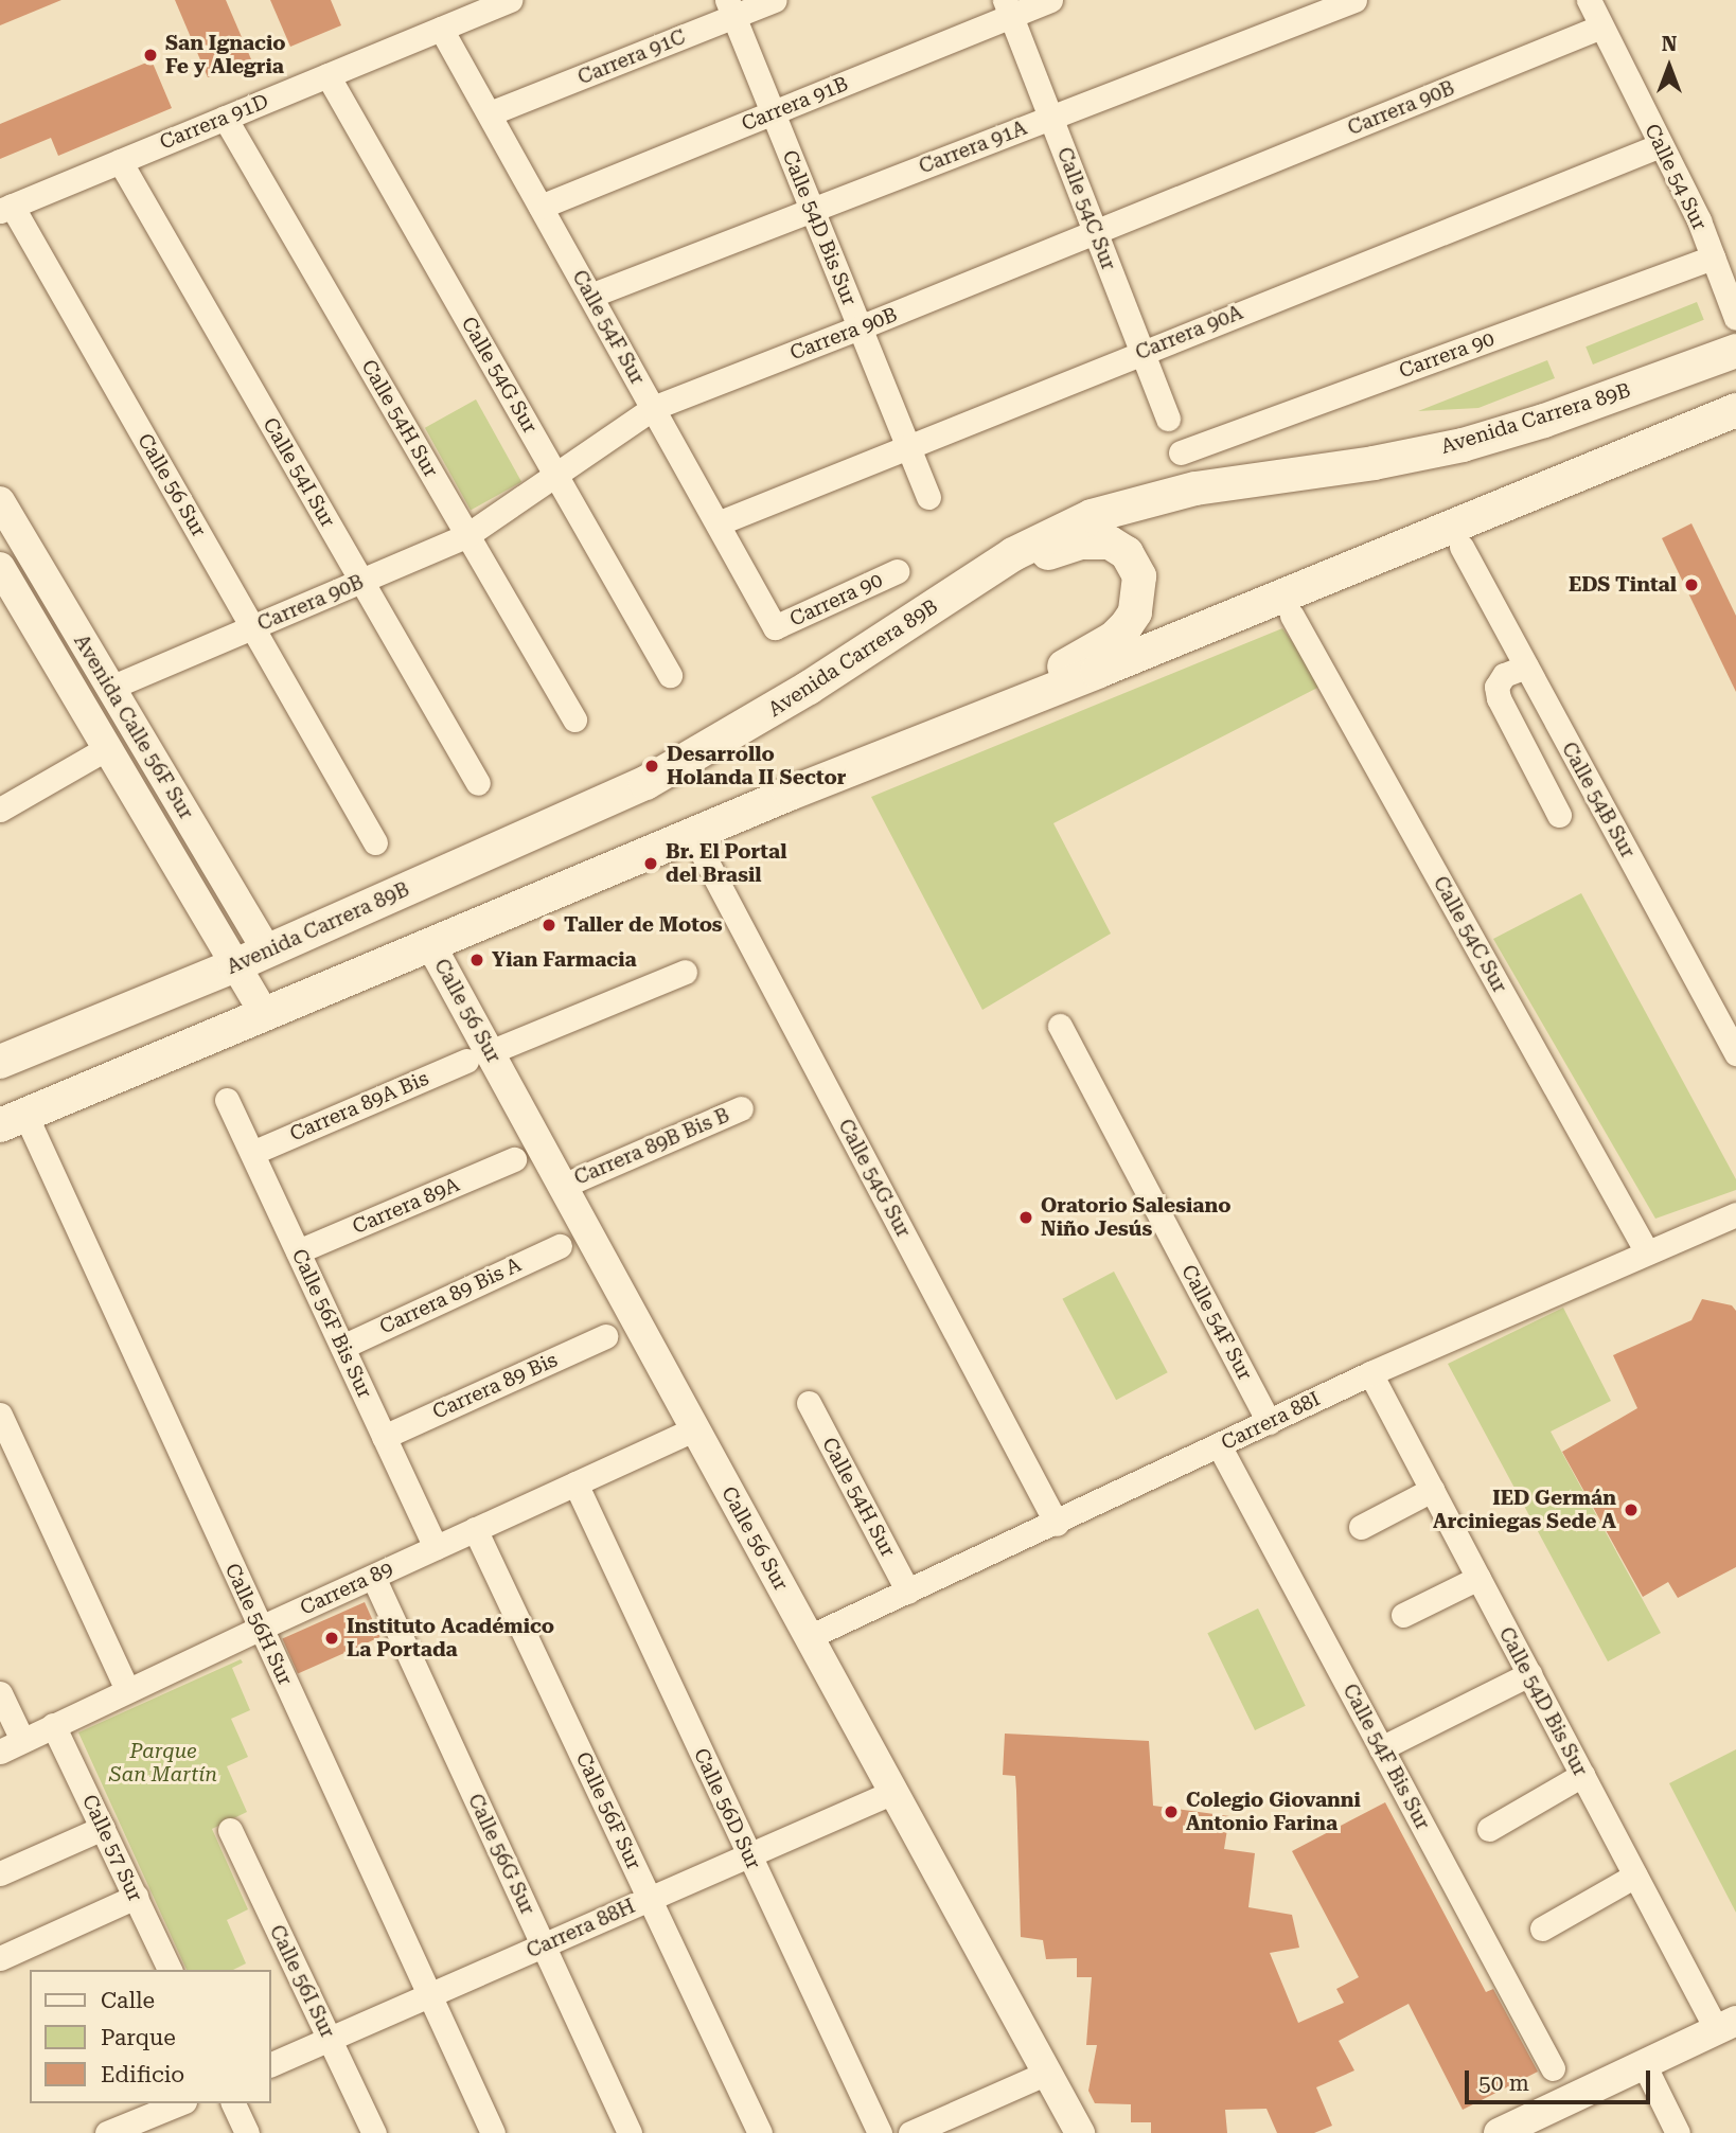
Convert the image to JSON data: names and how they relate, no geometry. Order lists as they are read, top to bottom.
{
  "streets": {
    "main road": ["Avenida Carrera 89B"],
    "street": [
      "Carrera 91C",
      "Carrera 91B",
      "Carrera 90B",
      "Carrera 91D",
      "Carrera 91A",
      "Calle 54 Sur",
      "Calle 54C Sur",
      "Calle 54D Bis Sur",
      "Calle 54F Sur",
      "Carrera 90A",
      "Carrera 90",
      "Calle 54G Sur",
      "Calle 54H Sur",
      "Calle 54I Sur",
      "Calle 56 Sur",
      "Avenida Calle 56F Sur",
      "Calle 54B Sur",
      "Carrera 89A Bis",
      "Carrera 89B Bis B",
      "Carrera 89A",
      "Carrera 89 Bis A",
      "Calle 56F Bis Sur",
      "Carrera 89 Bis",
      "Carrera 88I",
      "Carrera 89",
      "Calle 56H Sur",
      "Calle 54F Bis Sur",
      "Calle 56D Sur",
      "Calle 56F Sur",
      "Calle 57 Sur",
      "Calle 56G Sur",
      "Carrera 88H",
      "Calle 56I Sur"
    ]
  },
  "crossings": [
    ["Carrera 91C", "Calle 54D Bis Sur"],
    ["Carrera 91C", "Calle 54F Sur"],
    ["Carrera 91B", "Calle 54C Sur"],
    ["Carrera 91B", "Calle 54D Bis Sur"],
    ["Carrera 91B", "Calle 54F Sur"],
    ["Carrera 90B", "Calle 54 Sur"],
    ["Carrera 90B", "Calle 54C Sur"],
    ["Carrera 90B", "Calle 54D Bis Sur"],
    ["Carrera 90B", "Calle 54F Sur"],
    ["Carrera 90B", "Calle 54G Sur"],
    ["Carrera 90B", "Calle 54H Sur"],
    ["Carrera 90B", "Calle 54I Sur"],
    ["Carrera 90B", "Calle 56 Sur"],
    ["Carrera 90B", "Avenida Calle 56F Sur"],
    ["Carrera 91D", "Calle 54F Sur"],
    ["Carrera 91D", "Calle 54G Sur"],
    ["Carrera 91D", "Calle 54H Sur"],
    ["Carrera 91D", "Calle 54I Sur"],
    ["Carrera 91D", "Calle 56 Sur"],
    ["Carrera 91A", "Calle 54C Sur"],
    ["Carrera 91A", "Calle 54D Bis Sur"],
    ["Carrera 91A", "Calle 54F Sur"],
    ["Calle 54 Sur", "Carrera 90A"],
    ["Calle 54 Sur", "Carrera 90"],
    ["Calle 54C Sur", "Carrera 90A"],
    ["Calle 54C Sur", "Carrera 88I"],
    ["Calle 54D Bis Sur", "Carrera 90A"],
    ["Calle 54D Bis Sur", "Carrera 88I"],
    ["Calle 54F Sur", "Carrera 90A"],
    ["Calle 54F Sur", "Carrera 90"],
    ["Calle 54F Sur", "Carrera 88I"],
    ["Calle 54G Sur", "Carrera 88I"],
    ["Calle 54H Sur", "Carrera 88I"],
    ["Avenida Carrera 89B", "Avenida Calle 56F Sur"],
    ["Calle 56 Sur", "Carrera 89A Bis"],
    ["Calle 56 Sur", "Carrera 89B Bis B"],
    ["Calle 56 Sur", "Carrera 88I"],
    ["Calle 56 Sur", "Carrera 89"],
    ["Calle 56 Sur", "Carrera 88H"],
    ["Carrera 89A Bis", "Calle 56F Bis Sur"],
    ["Carrera 89A", "Calle 56F Bis Sur"],
    ["Carrera 89 Bis A", "Calle 56F Bis Sur"],
    ["Calle 56F Bis Sur", "Carrera 89 Bis"],
    ["Calle 56F Bis Sur", "Carrera 89"],
    ["Carrera 88I", "Calle 54F Bis Sur"],
    ["Carrera 89", "Calle 56H Sur"],
    ["Carrera 89", "Calle 56D Sur"],
    ["Carrera 89", "Calle 56F Sur"],
    ["Carrera 89", "Calle 57 Sur"],
    ["Carrera 89", "Calle 56G Sur"],
    ["Calle 56H Sur", "Carrera 88H"],
    ["Calle 56D Sur", "Carrera 88H"],
    ["Calle 56F Sur", "Carrera 88H"],
    ["Calle 56G Sur", "Carrera 88H"],
    ["Carrera 88H", "Calle 56I Sur"]
  ],
  "parks": ["Parque San Martín"],
  "places": [
    "San Ignacio Fe y Alegria",
    "EDS Tintal",
    "Desarrollo Holanda II Sector",
    "Br. El Portal del Brasil",
    "Taller de Motos",
    "Yian Farmacia",
    "Oratorio Salesiano Niño Jesús",
    "IED Germán Arciniegas Sede A",
    "Instituto Académico La Portada",
    "Colegio Giovanni Antonio Farina"
  ],
  "legend": ["Calle", "Parque", "Edificio"],
  "scale_bar": "50 m",
  "north": "top"
}
